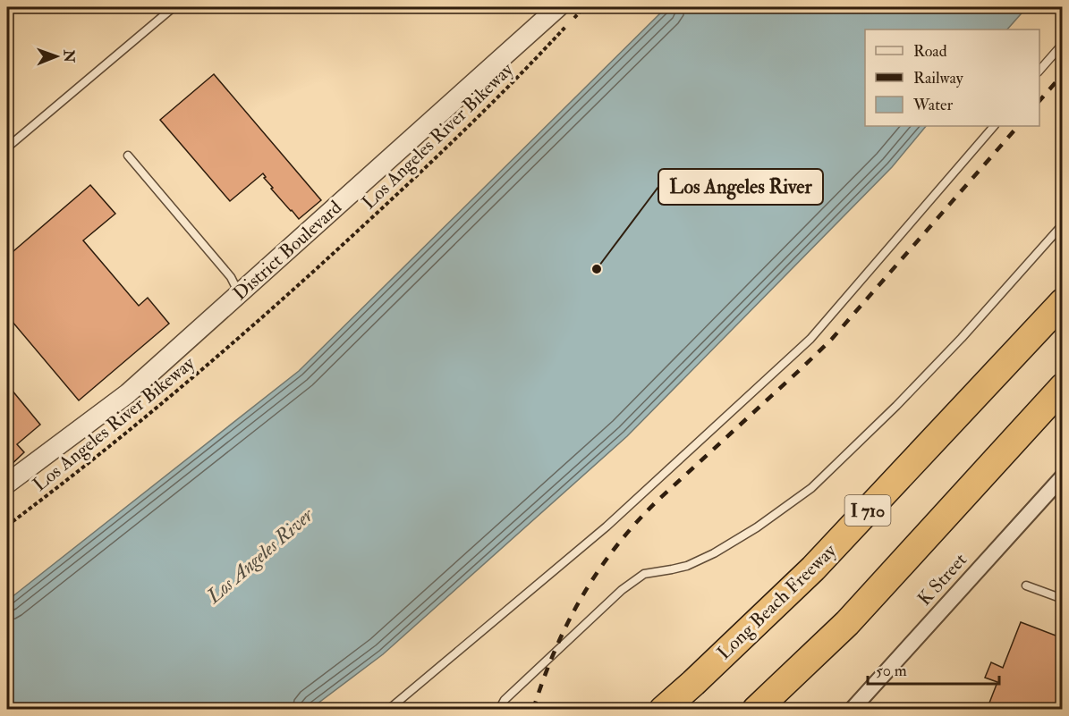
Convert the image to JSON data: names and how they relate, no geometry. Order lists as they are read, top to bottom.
{
  "streets": {
    "highway": ["I 710", "Long Beach Freeway"],
    "street": ["District Boulevard", "K Street"],
    "path": ["Los Angeles River Bikeway"]
  },
  "water": ["Los Angeles River"],
  "places": ["Los Angeles River"],
  "legend": ["Road", "Railway", "Water"],
  "scale_bar": "50 m",
  "north": "right"
}
